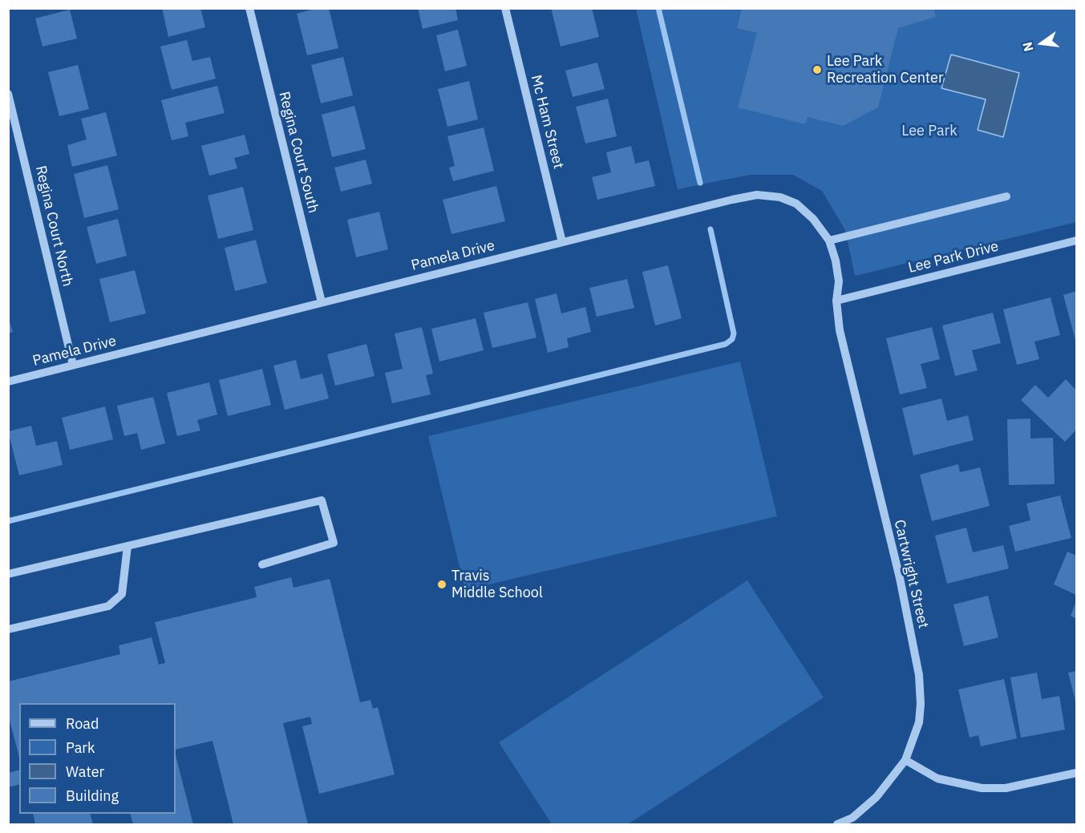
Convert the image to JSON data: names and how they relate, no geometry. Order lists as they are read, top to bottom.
{
  "streets": {
    "street": [
      "Mc Ham Street",
      "Regina Court South",
      "Regina Court North",
      "Pamela Drive",
      "Lee Park Drive",
      "Cartwright Street"
    ]
  },
  "crossings": [
    ["Mc Ham Street", "Pamela Drive"],
    ["Regina Court South", "Pamela Drive"],
    ["Regina Court North", "Pamela Drive"],
    ["Pamela Drive", "Lee Park Drive"],
    ["Pamela Drive", "Cartwright Street"],
    ["Lee Park Drive", "Cartwright Street"]
  ],
  "parks": ["Lee Park"],
  "places": ["Lee Park Recreation Center", "Travis Middle School"],
  "legend": [
    "Road",
    "Park",
    "Water",
    "Building"
  ],
  "north": "left"
}
